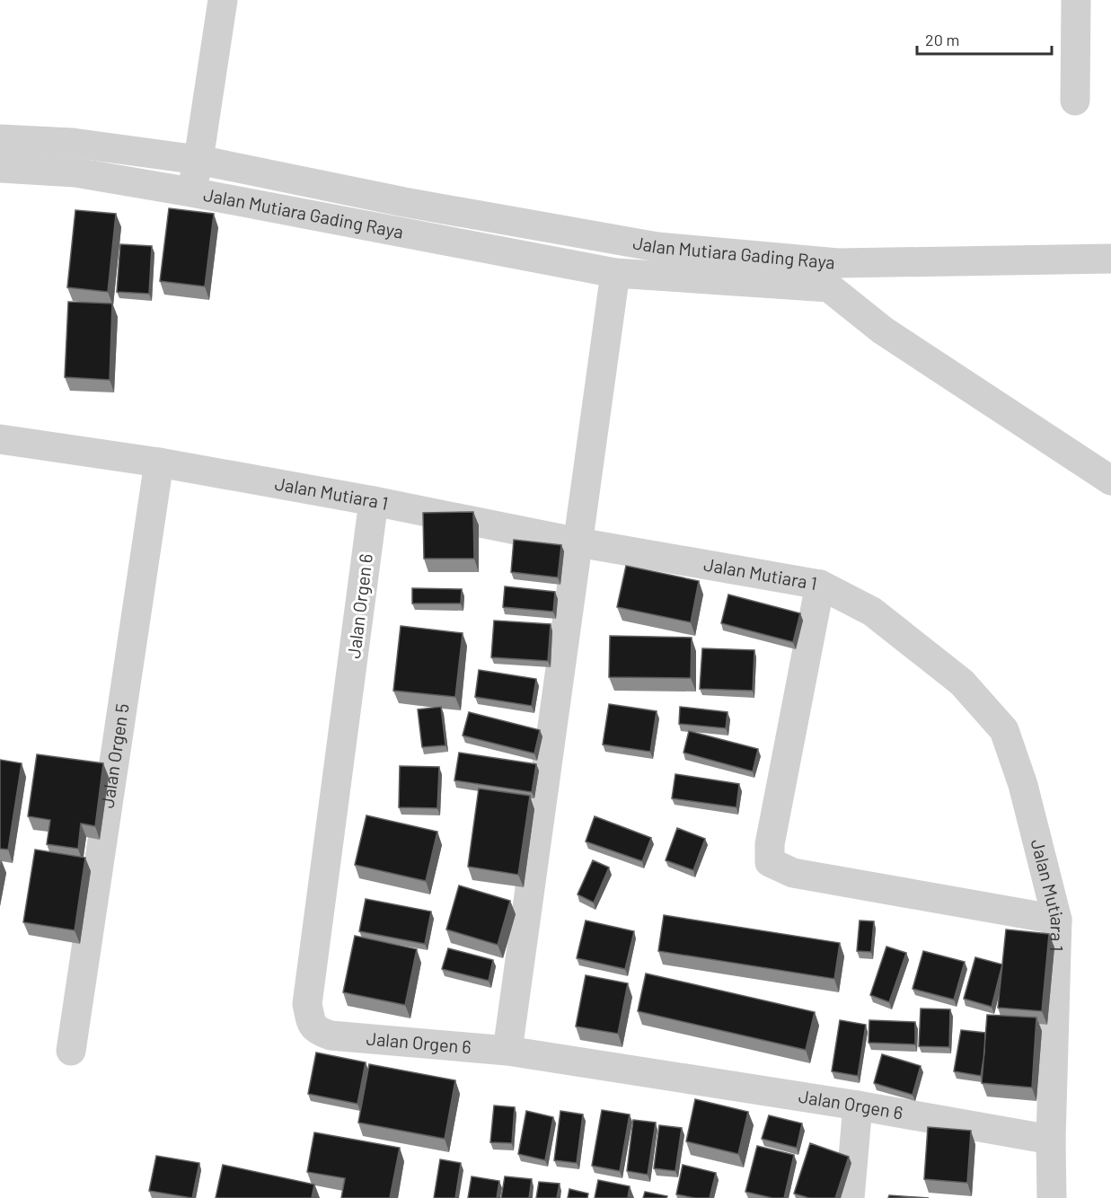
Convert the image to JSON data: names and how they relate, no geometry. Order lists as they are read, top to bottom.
{
  "streets": {
    "street": [
      "Jalan Mutiara Gading Raya",
      "Jalan Mutiara 1",
      "Jalan Orgen 6",
      "Jalan Orgen 5"
    ]
  },
  "crossings": [
    ["Jalan Mutiara 1", "Jalan Orgen 6"],
    ["Jalan Mutiara 1", "Jalan Orgen 5"]
  ],
  "scale_bar": "20 m"
}
